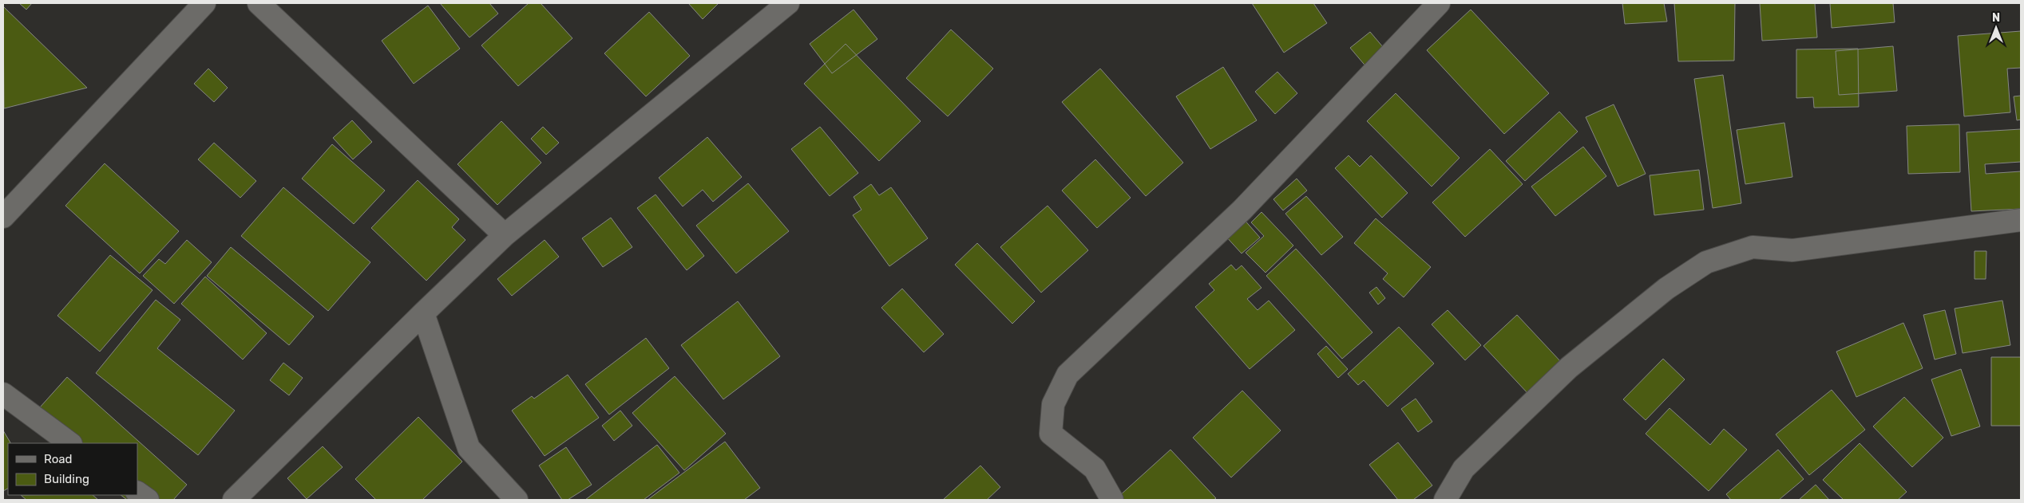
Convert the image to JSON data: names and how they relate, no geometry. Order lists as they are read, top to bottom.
{
  "legend": ["Road", "Building"],
  "north": "top"
}
